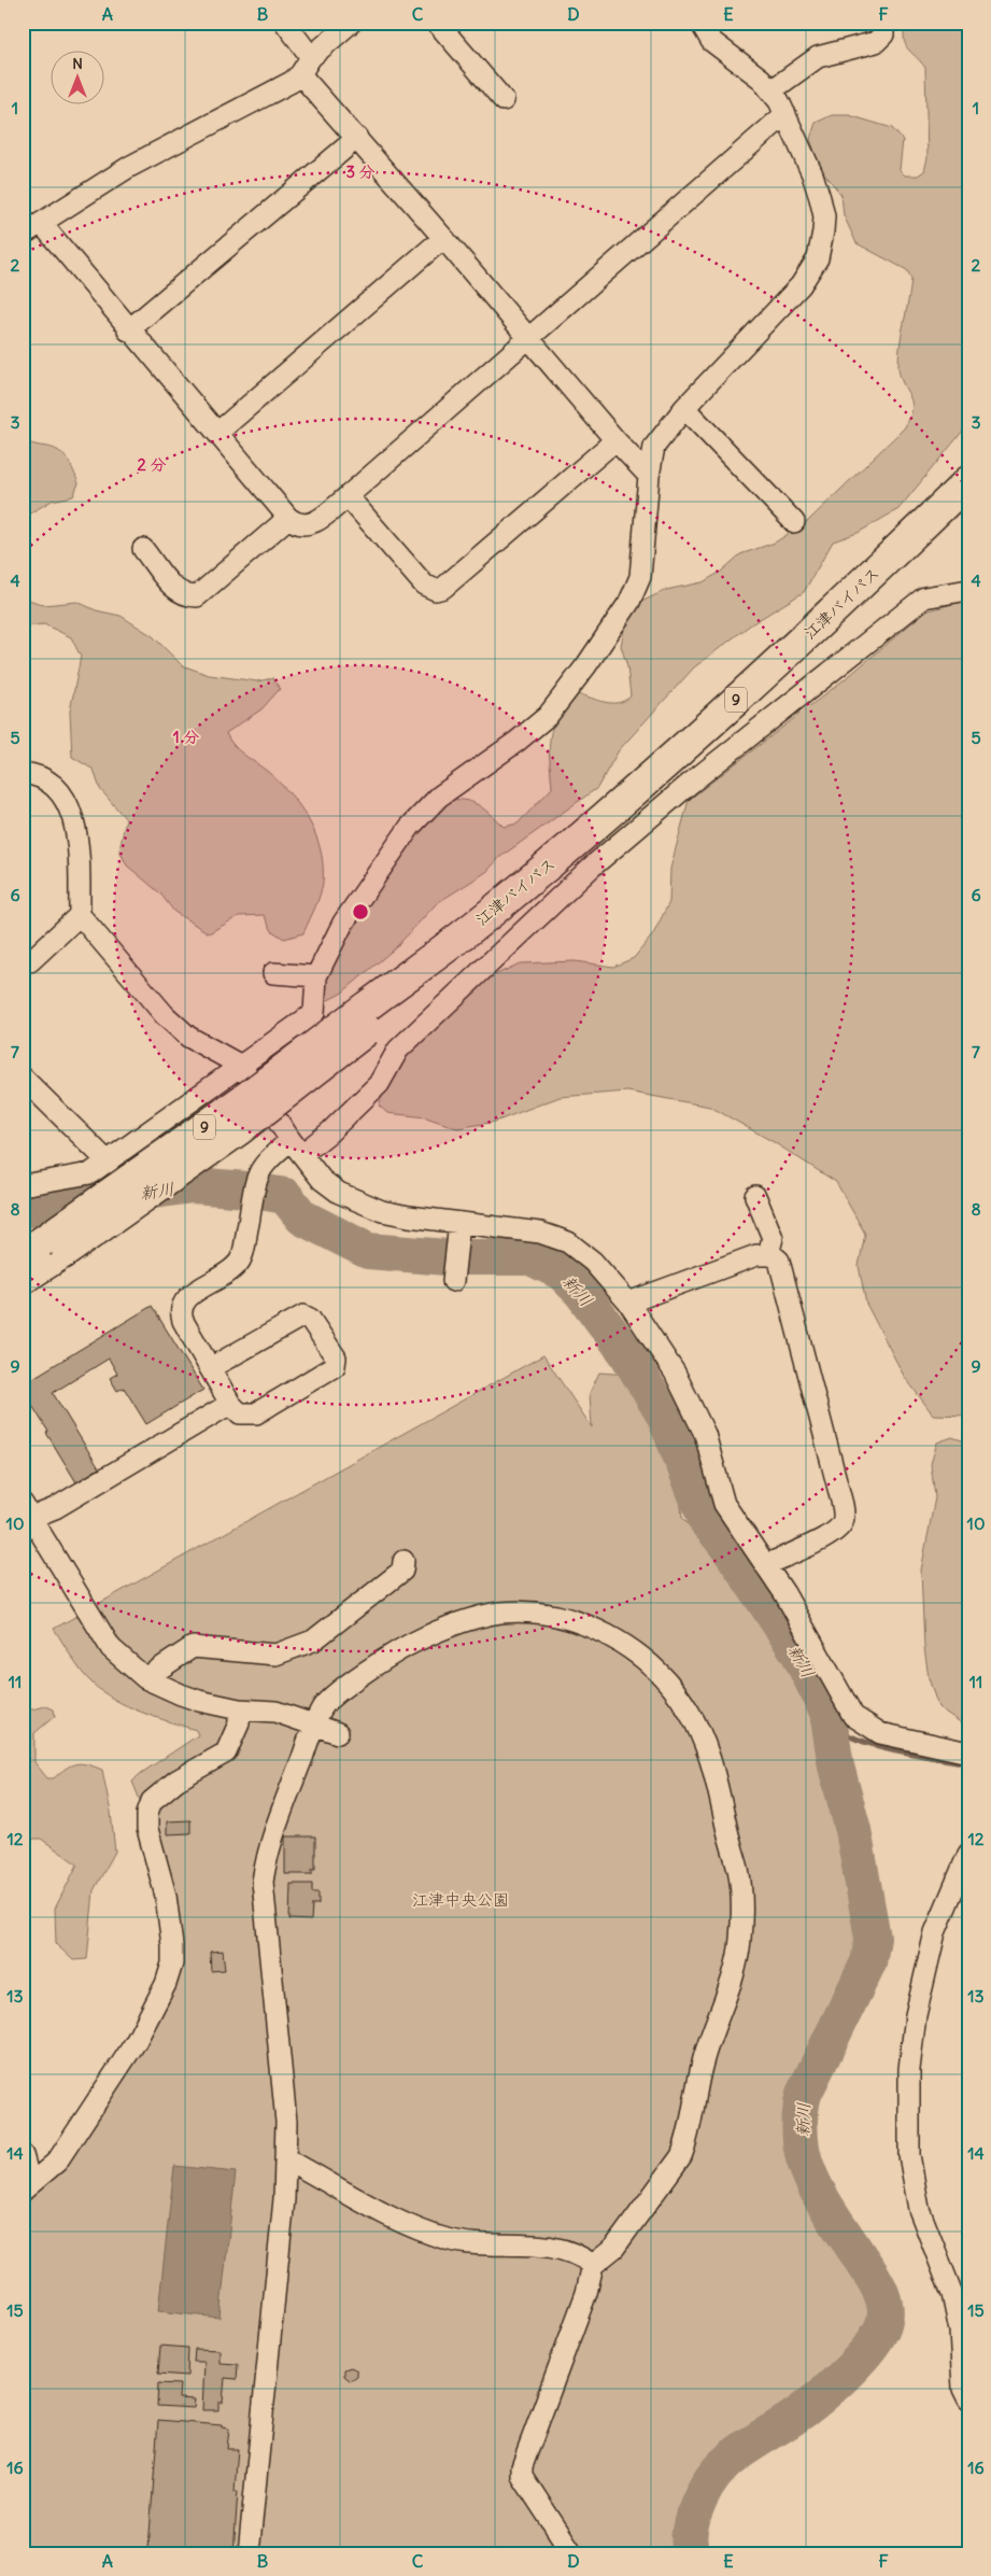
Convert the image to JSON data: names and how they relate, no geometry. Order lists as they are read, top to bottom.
{
  "streets": {
    "highway": ["江津バイパス", "9"]
  },
  "water": ["新川"],
  "parks": ["江津中央公園"],
  "north": "top",
  "grid": {
    "columns": [
      "A",
      "B",
      "C",
      "D",
      "E",
      "F"
    ],
    "rows": [
      "1",
      "2",
      "3",
      "4",
      "5",
      "6",
      "7",
      "8",
      "9",
      "10",
      "11",
      "12",
      "13",
      "14",
      "15",
      "16"
    ]
  },
  "rings": ["3 分", "2 分", "1 分"]
}
